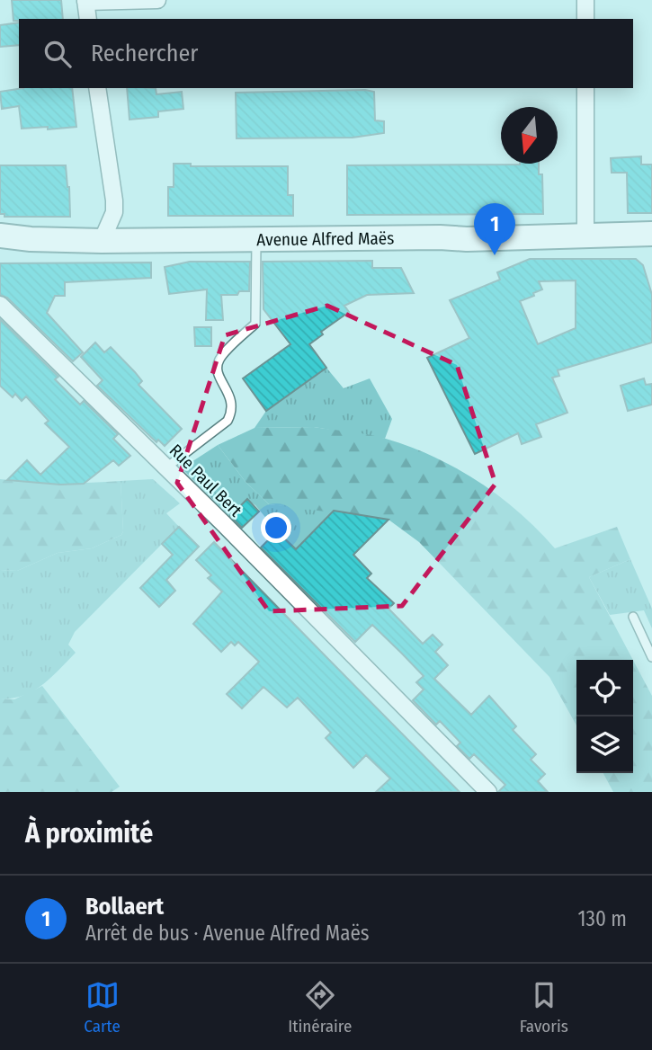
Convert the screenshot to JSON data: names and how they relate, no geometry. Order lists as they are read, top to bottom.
{
  "streets": {
    "main road": ["Avenue Alfred Maës"],
    "street": ["Rue Paul Bert"]
  },
  "north": "bottom",
  "page": {
    "search": "Rechercher",
    "pins": "1",
    "heading": "À proximité",
    "list": [
      {
        "mark": "1",
        "name": "Bollaert",
        "note": "Arrêt de bus · Avenue Alfred Maës",
        "value": "130 m"
      }
    ],
    "nav": ["Carte", "Itinéraire", "Favoris"]
  }
}
